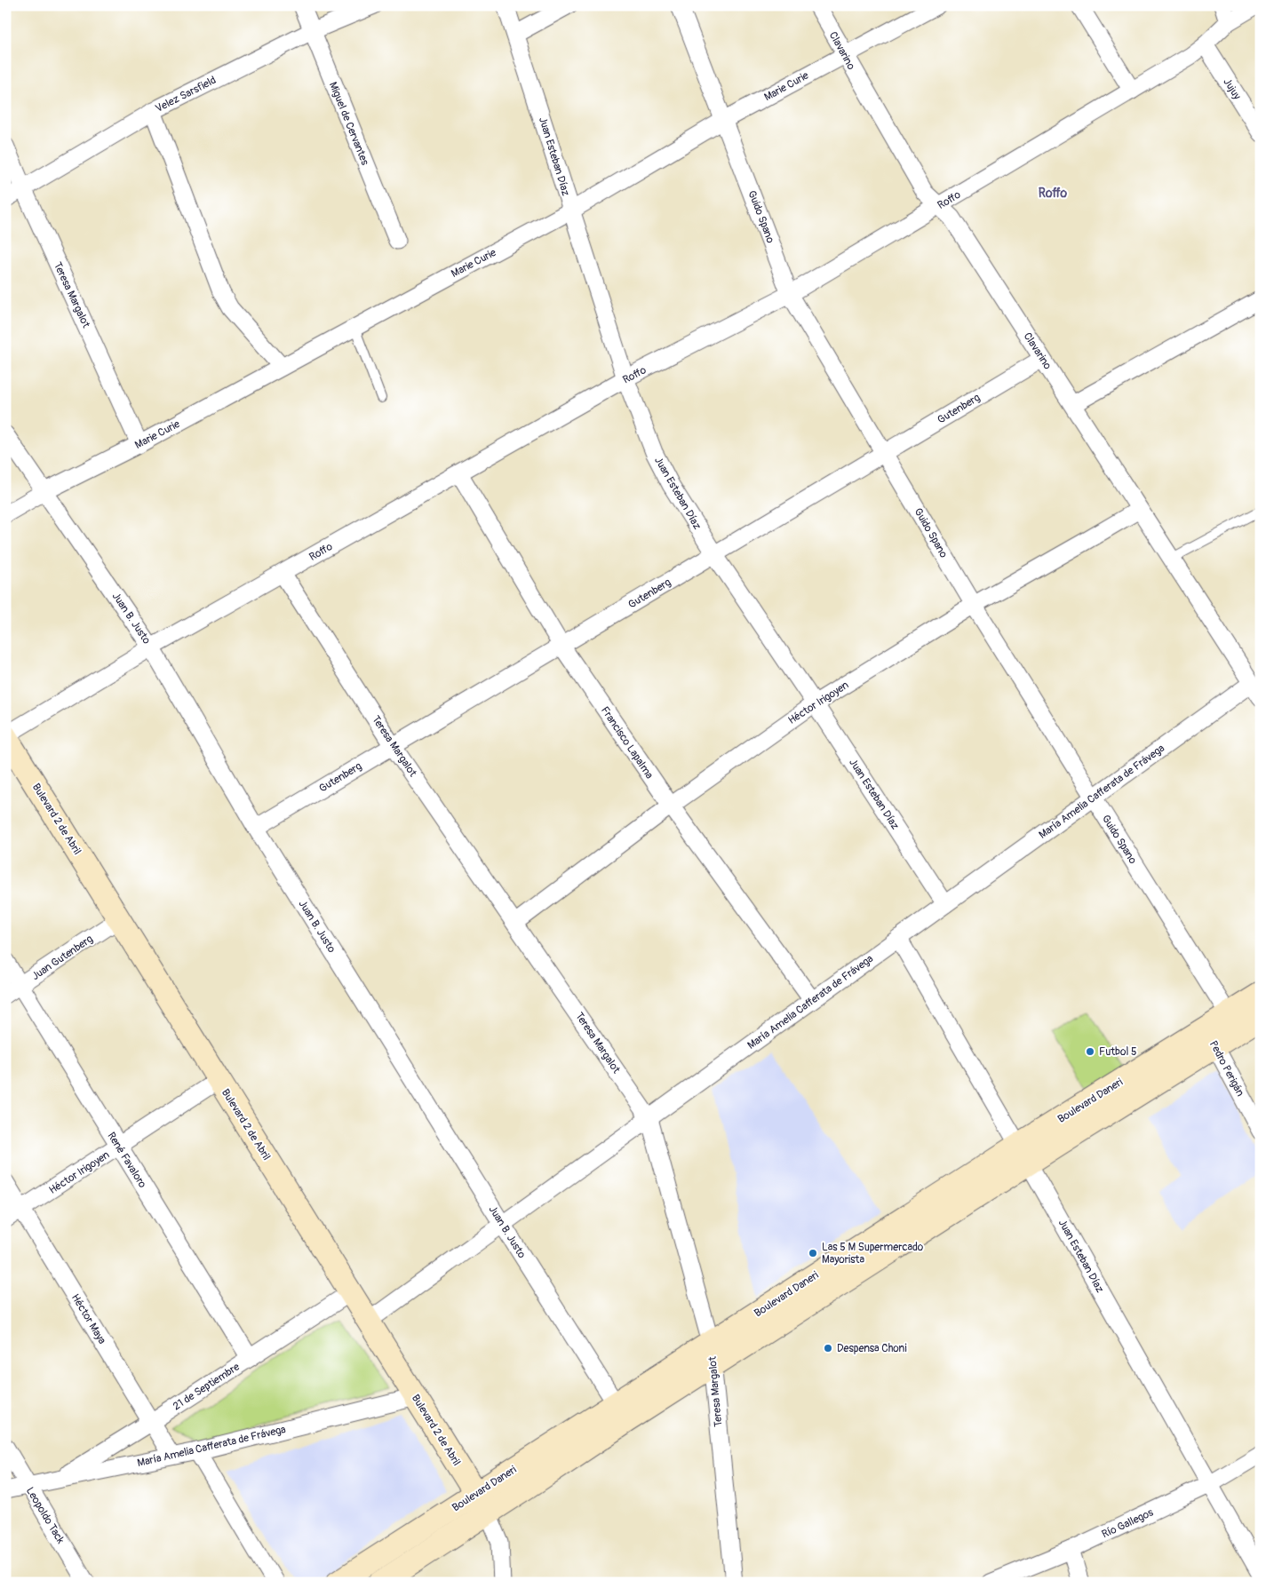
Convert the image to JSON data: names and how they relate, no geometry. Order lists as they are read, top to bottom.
{
  "streets": {
    "main road": ["Bulevard 2 de Abril", "Boulevard Daneri"],
    "street": [
      "Clavarino",
      "Marie Curie",
      "Jujuy",
      "Velez Sarsfield",
      "Miguel de Cervantes",
      "Juan Esteban Díaz",
      "Roffo",
      "Guido Spano",
      "Teresa Margalot",
      "Gutenberg",
      "Juan B. Justo",
      "Héctor Irigoyen",
      "Francisco Lapalma",
      "María Amelia Cafferata de Frávega",
      "Juan Gutenberg",
      "Pedro Perigán",
      "René Favaloro",
      "Héctor Maya",
      "21 de Septiembre",
      "Leopoldo Tack",
      "Río Gallegos"
    ]
  },
  "crossings": [
    ["Clavarino", "Marie Curie"],
    ["Clavarino", "Roffo"],
    ["Clavarino", "Gutenberg"],
    ["Clavarino", "Héctor Irigoyen"],
    ["Clavarino", "María Amelia Cafferata de Frávega"],
    ["Marie Curie", "Juan Esteban Díaz"],
    ["Marie Curie", "Guido Spano"],
    ["Marie Curie", "Teresa Margalot"],
    ["Marie Curie", "Juan B. Justo"],
    ["Jujuy", "Roffo"],
    ["Velez Sarsfield", "Miguel de Cervantes"],
    ["Velez Sarsfield", "Teresa Margalot"],
    ["Juan Esteban Díaz", "Roffo"],
    ["Juan Esteban Díaz", "Gutenberg"],
    ["Juan Esteban Díaz", "Héctor Irigoyen"],
    ["Juan Esteban Díaz", "María Amelia Cafferata de Frávega"],
    ["Juan Esteban Díaz", "Boulevard Daneri"],
    ["Juan Esteban Díaz", "Río Gallegos"],
    ["Roffo", "Guido Spano"],
    ["Roffo", "Teresa Margalot"],
    ["Roffo", "Juan B. Justo"],
    ["Roffo", "Francisco Lapalma"],
    ["Roffo", "Bulevard 2 de Abril"],
    ["Guido Spano", "Gutenberg"],
    ["Guido Spano", "Héctor Irigoyen"],
    ["Guido Spano", "María Amelia Cafferata de Frávega"],
    ["Guido Spano", "Boulevard Daneri"],
    ["Teresa Margalot", "Gutenberg"],
    ["Teresa Margalot", "Héctor Irigoyen"],
    ["Teresa Margalot", "María Amelia Cafferata de Frávega"],
    ["Teresa Margalot", "Boulevard Daneri"],
    ["Gutenberg", "Juan B. Justo"],
    ["Gutenberg", "Francisco Lapalma"],
    ["Juan B. Justo", "María Amelia Cafferata de Frávega"],
    ["Juan B. Justo", "Boulevard Daneri"],
    ["Héctor Irigoyen", "Francisco Lapalma"],
    ["Héctor Irigoyen", "Bulevard 2 de Abril"],
    ["Héctor Irigoyen", "René Favaloro"],
    ["Héctor Irigoyen", "Héctor Maya"],
    ["Francisco Lapalma", "María Amelia Cafferata de Frávega"],
    ["María Amelia Cafferata de Frávega", "Bulevard 2 de Abril"],
    ["María Amelia Cafferata de Frávega", "Héctor Maya"],
    ["María Amelia Cafferata de Frávega", "21 de Septiembre"],
    ["María Amelia Cafferata de Frávega", "Leopoldo Tack"],
    ["Bulevard 2 de Abril", "Juan Gutenberg"],
    ["Bulevard 2 de Abril", "Boulevard Daneri"],
    ["Bulevard 2 de Abril", "21 de Septiembre"],
    ["Juan Gutenberg", "René Favaloro"],
    ["Pedro Perigán", "Boulevard Daneri"],
    ["René Favaloro", "21 de Septiembre"],
    ["Héctor Maya", "21 de Septiembre"]
  ],
  "districts": ["Roffo"],
  "places": ["Futbol 5", "Las 5 M Supermercado Mayorista", "Despensa Choni"]
}
